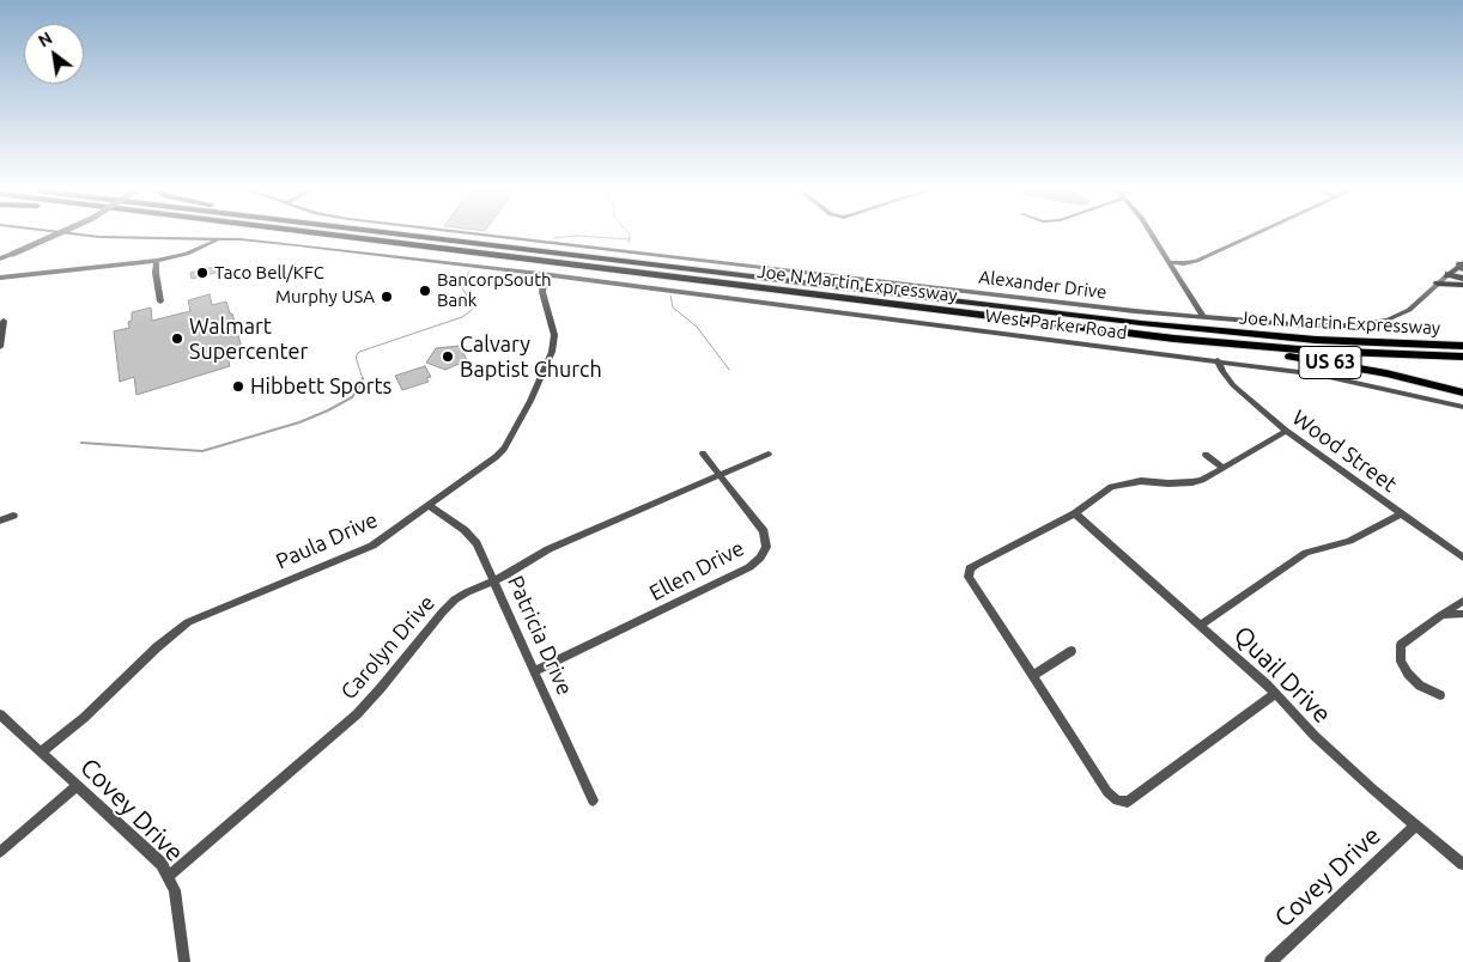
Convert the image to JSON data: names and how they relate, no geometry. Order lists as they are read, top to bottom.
{
  "streets": {
    "highway": ["Joe N Martin Expressway", "US 63"],
    "main road": ["Alexander Drive"],
    "street": [
      "West Parker Road",
      "Wood Street",
      "Paula Drive",
      "Ellen Drive",
      "Patricia Drive",
      "Carolyn Drive",
      "Quail Drive",
      "Covey Drive"
    ]
  },
  "crossings": [
    ["Joe N Martin Expressway", "US 63"],
    ["West Parker Road", "Wood Street"],
    ["West Parker Road", "Paula Drive"],
    ["Paula Drive", "Patricia Drive"],
    ["Paula Drive", "Covey Drive"],
    ["Ellen Drive", "Patricia Drive"],
    ["Ellen Drive", "Carolyn Drive"],
    ["Patricia Drive", "Carolyn Drive"],
    ["Carolyn Drive", "Covey Drive"],
    ["Quail Drive", "Covey Drive"]
  ],
  "places": [
    "Taco Bell/KFC",
    "BancorpSouth Bank",
    "Murphy USA",
    "Walmart Supercenter",
    "Calvary Baptist Church",
    "Hibbett Sports"
  ],
  "north": "top left"
}
